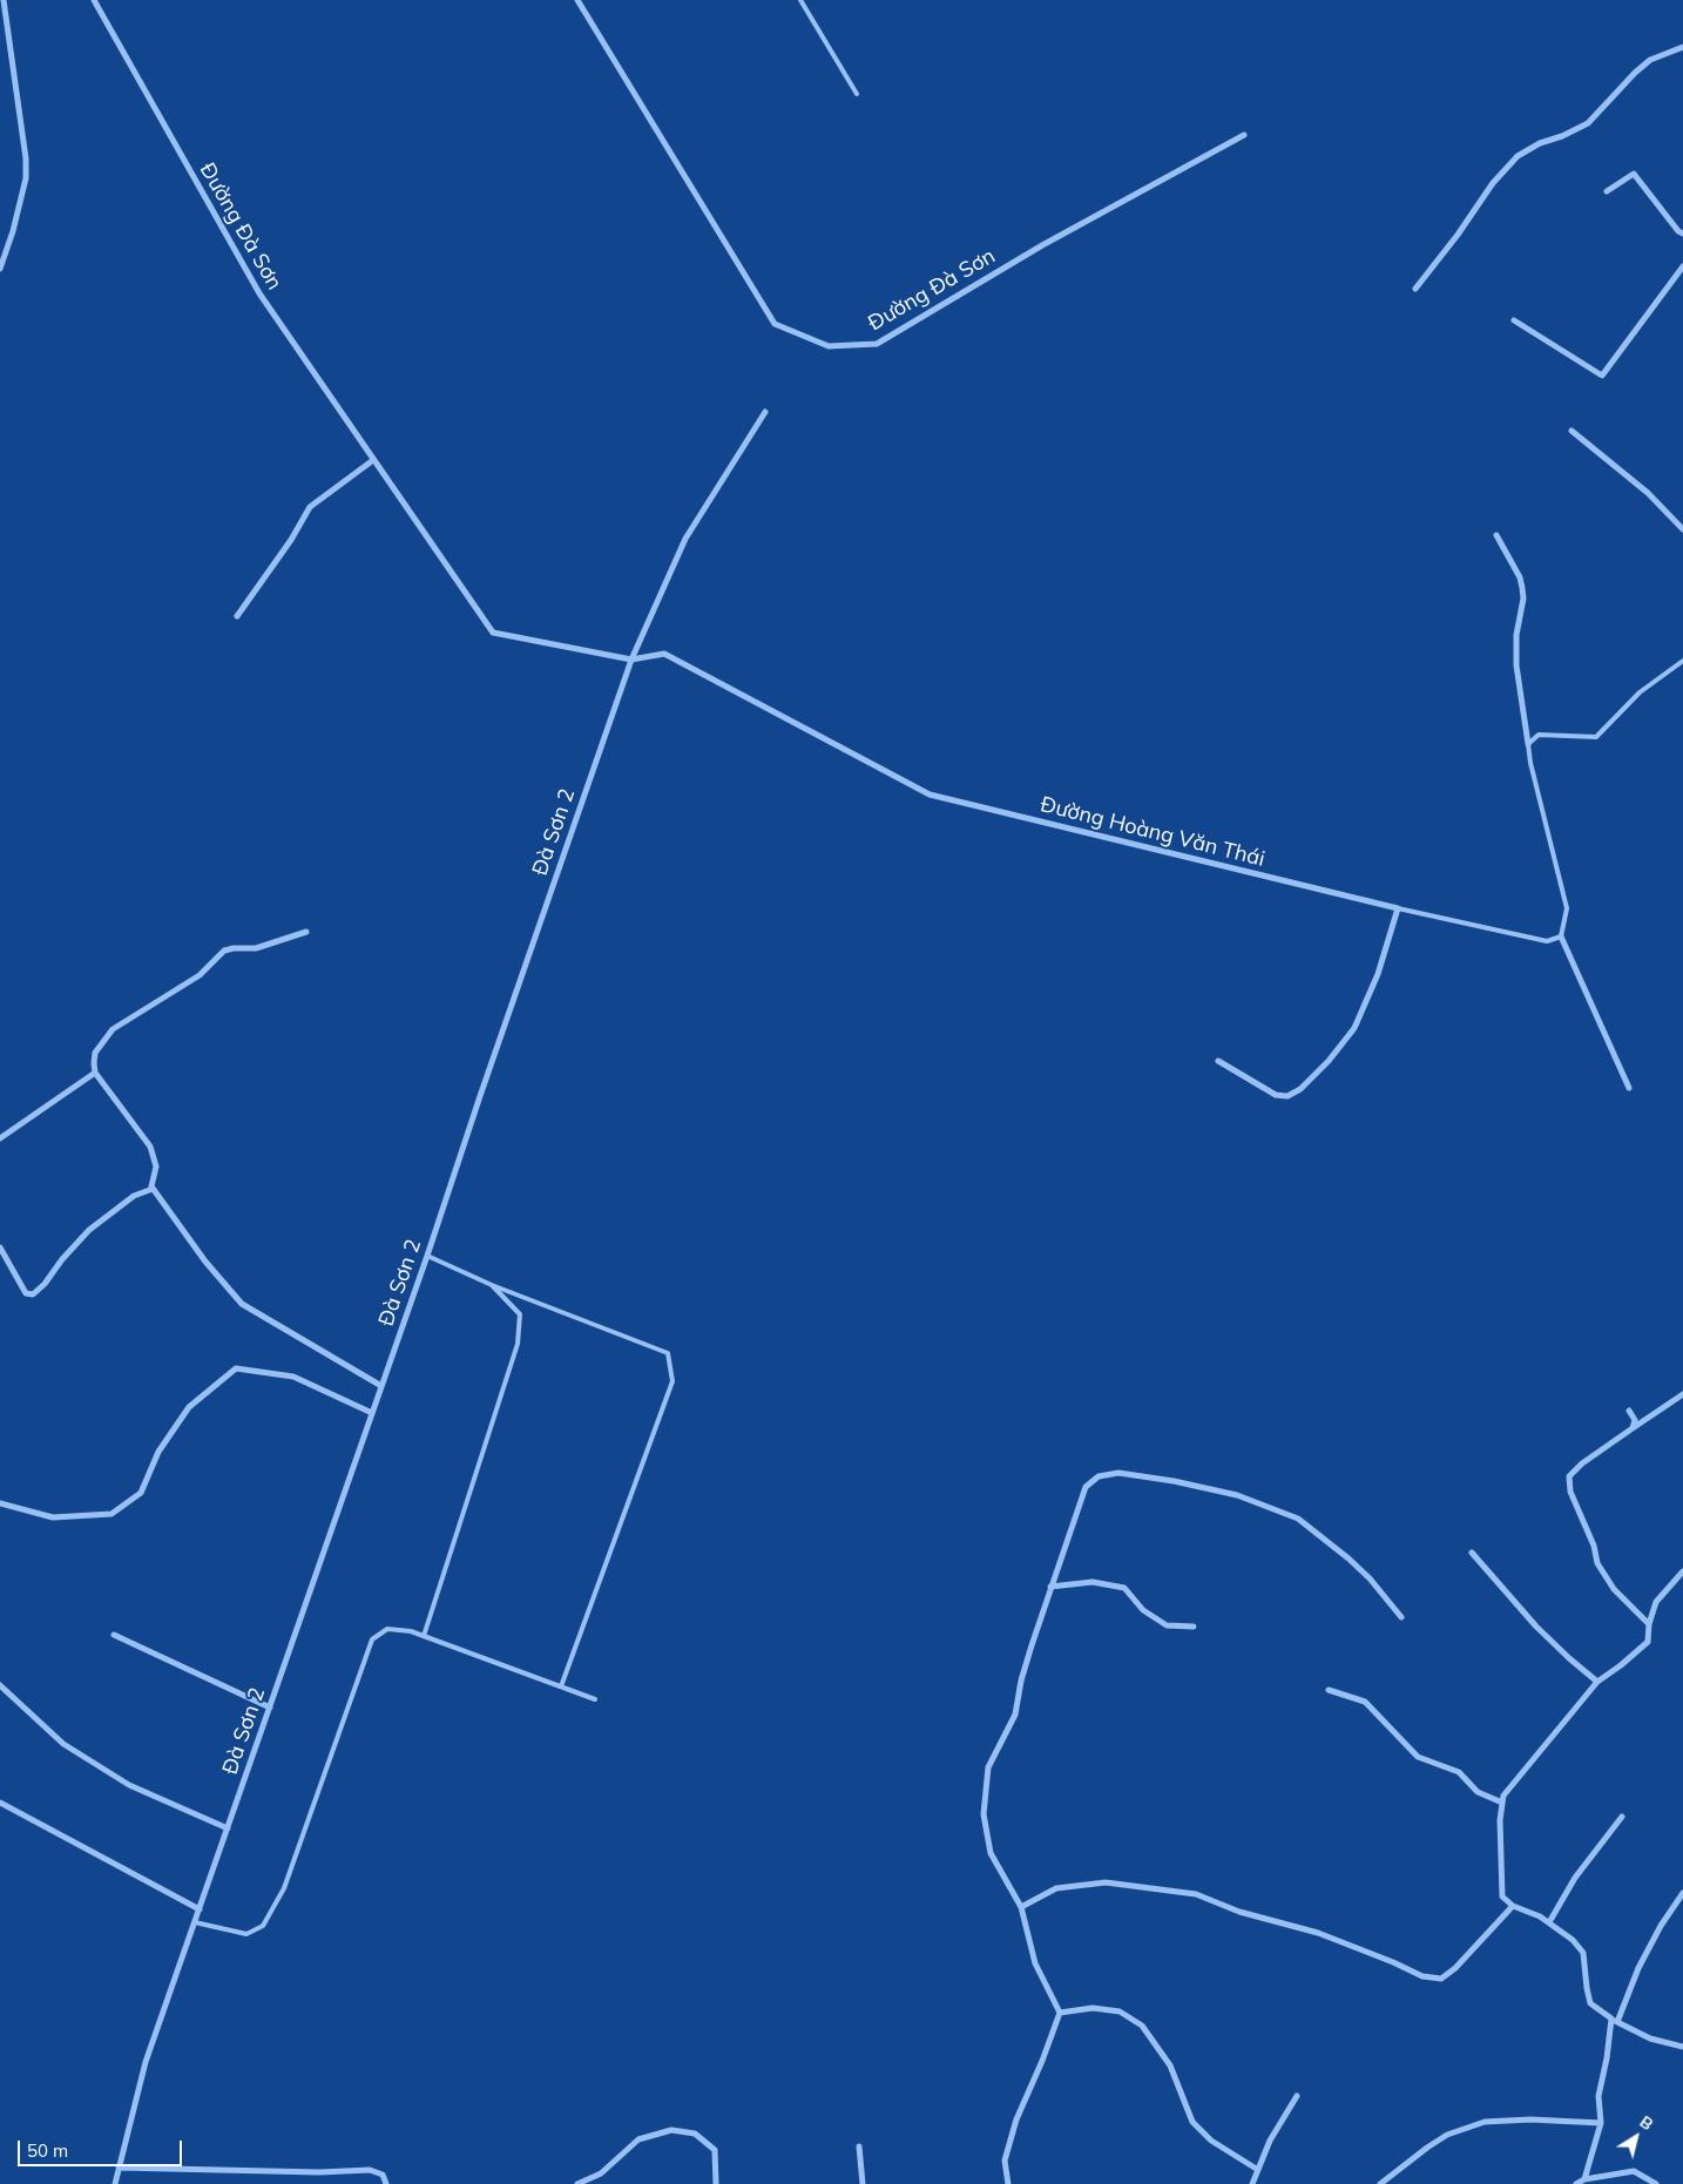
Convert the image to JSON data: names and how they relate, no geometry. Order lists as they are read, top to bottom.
{
  "streets": {
    "street": ["Đường Đà Sơn", "Đà Sơn 2", "Đường Hoàng Văn Thái"]
  },
  "crossings": [
    ["Đường Đà Sơn", "Đà Sơn 2"],
    ["Đường Đà Sơn", "Đường Hoàng Văn Thái"],
    ["Đà Sơn 2", "Đường Hoàng Văn Thái"]
  ],
  "scale_bar": "50 m",
  "north": "top right"
}
